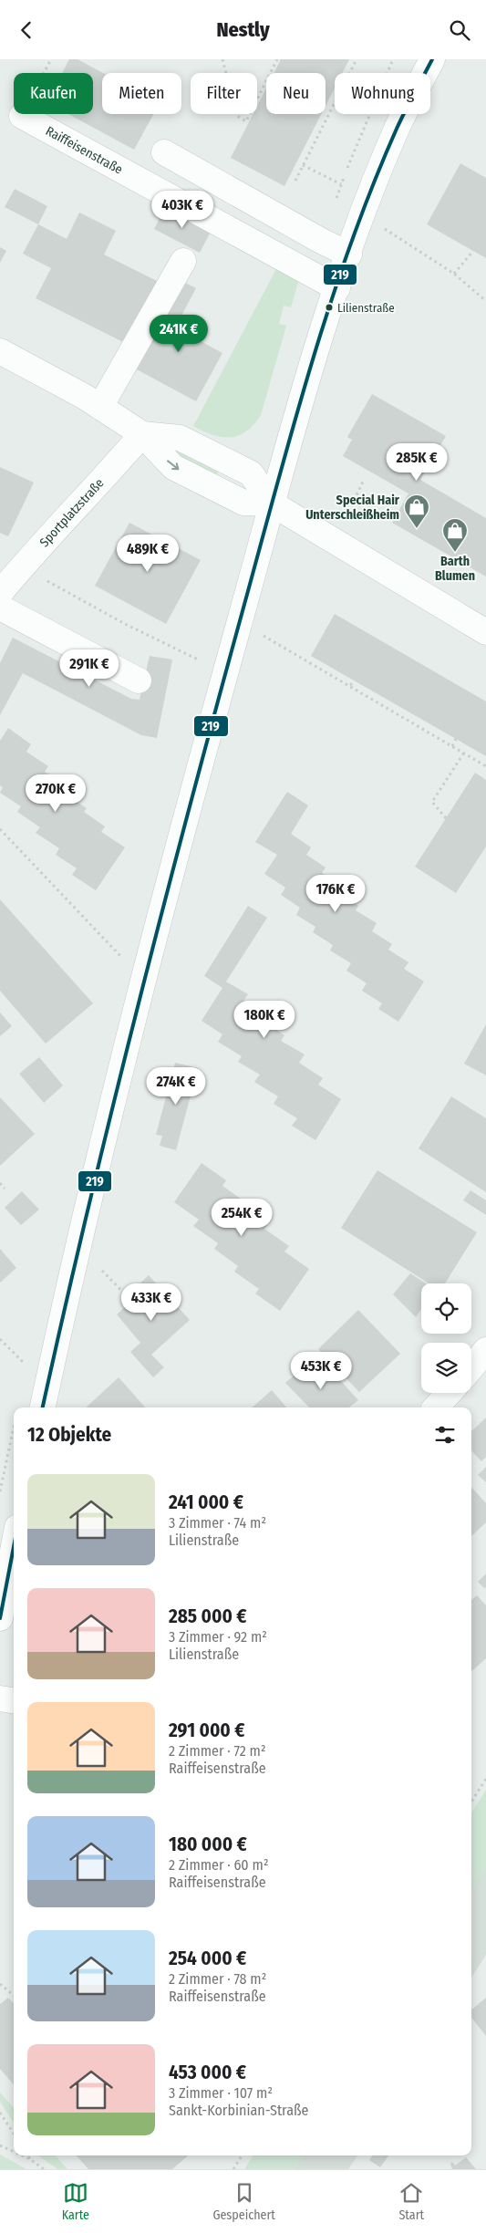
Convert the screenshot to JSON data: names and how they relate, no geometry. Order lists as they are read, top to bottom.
{
  "streets": {
    "street": ["Raiffeisenstraße", "Sportplatzstraße"]
  },
  "places": {
    "other": ["Lilienstraße"],
    "shop": ["Special Hair Unterschleißheim", "Barth Blumen"]
  },
  "lines": ["transit line 219"],
  "page": {
    "header": "Nestly",
    "chip": [
      "Kaufen",
      "Mieten",
      "Filter",
      "Neu",
      "Wohnung"
    ],
    "price": [
      "403K €",
      "241K €",
      "285K €",
      "489K €",
      "291K €",
      "270K €",
      "176K €",
      "180K €",
      "274K €",
      "254K €",
      "433K €",
      "453K €"
    ],
    "heading": "12 Objekte",
    "list": [
      {
        "name": "241 000 €",
        "note": "3 Zimmer · 74 m² · Lilienstraße"
      },
      {
        "name": "285 000 €",
        "note": "3 Zimmer · 92 m² · Lilienstraße"
      },
      {
        "name": "291 000 €",
        "note": "2 Zimmer · 72 m² · Raiffeisenstraße"
      },
      {
        "name": "180 000 €",
        "note": "2 Zimmer · 60 m² · Raiffeisenstraße"
      },
      {
        "name": "254 000 €",
        "note": "2 Zimmer · 78 m² · Raiffeisenstraße"
      },
      {
        "name": "453 000 €",
        "note": "3 Zimmer · 107 m² · Sankt-Korbinian-Straße"
      }
    ],
    "tabs": ["Karte", "Gespeichert", "Start"]
  }
}
